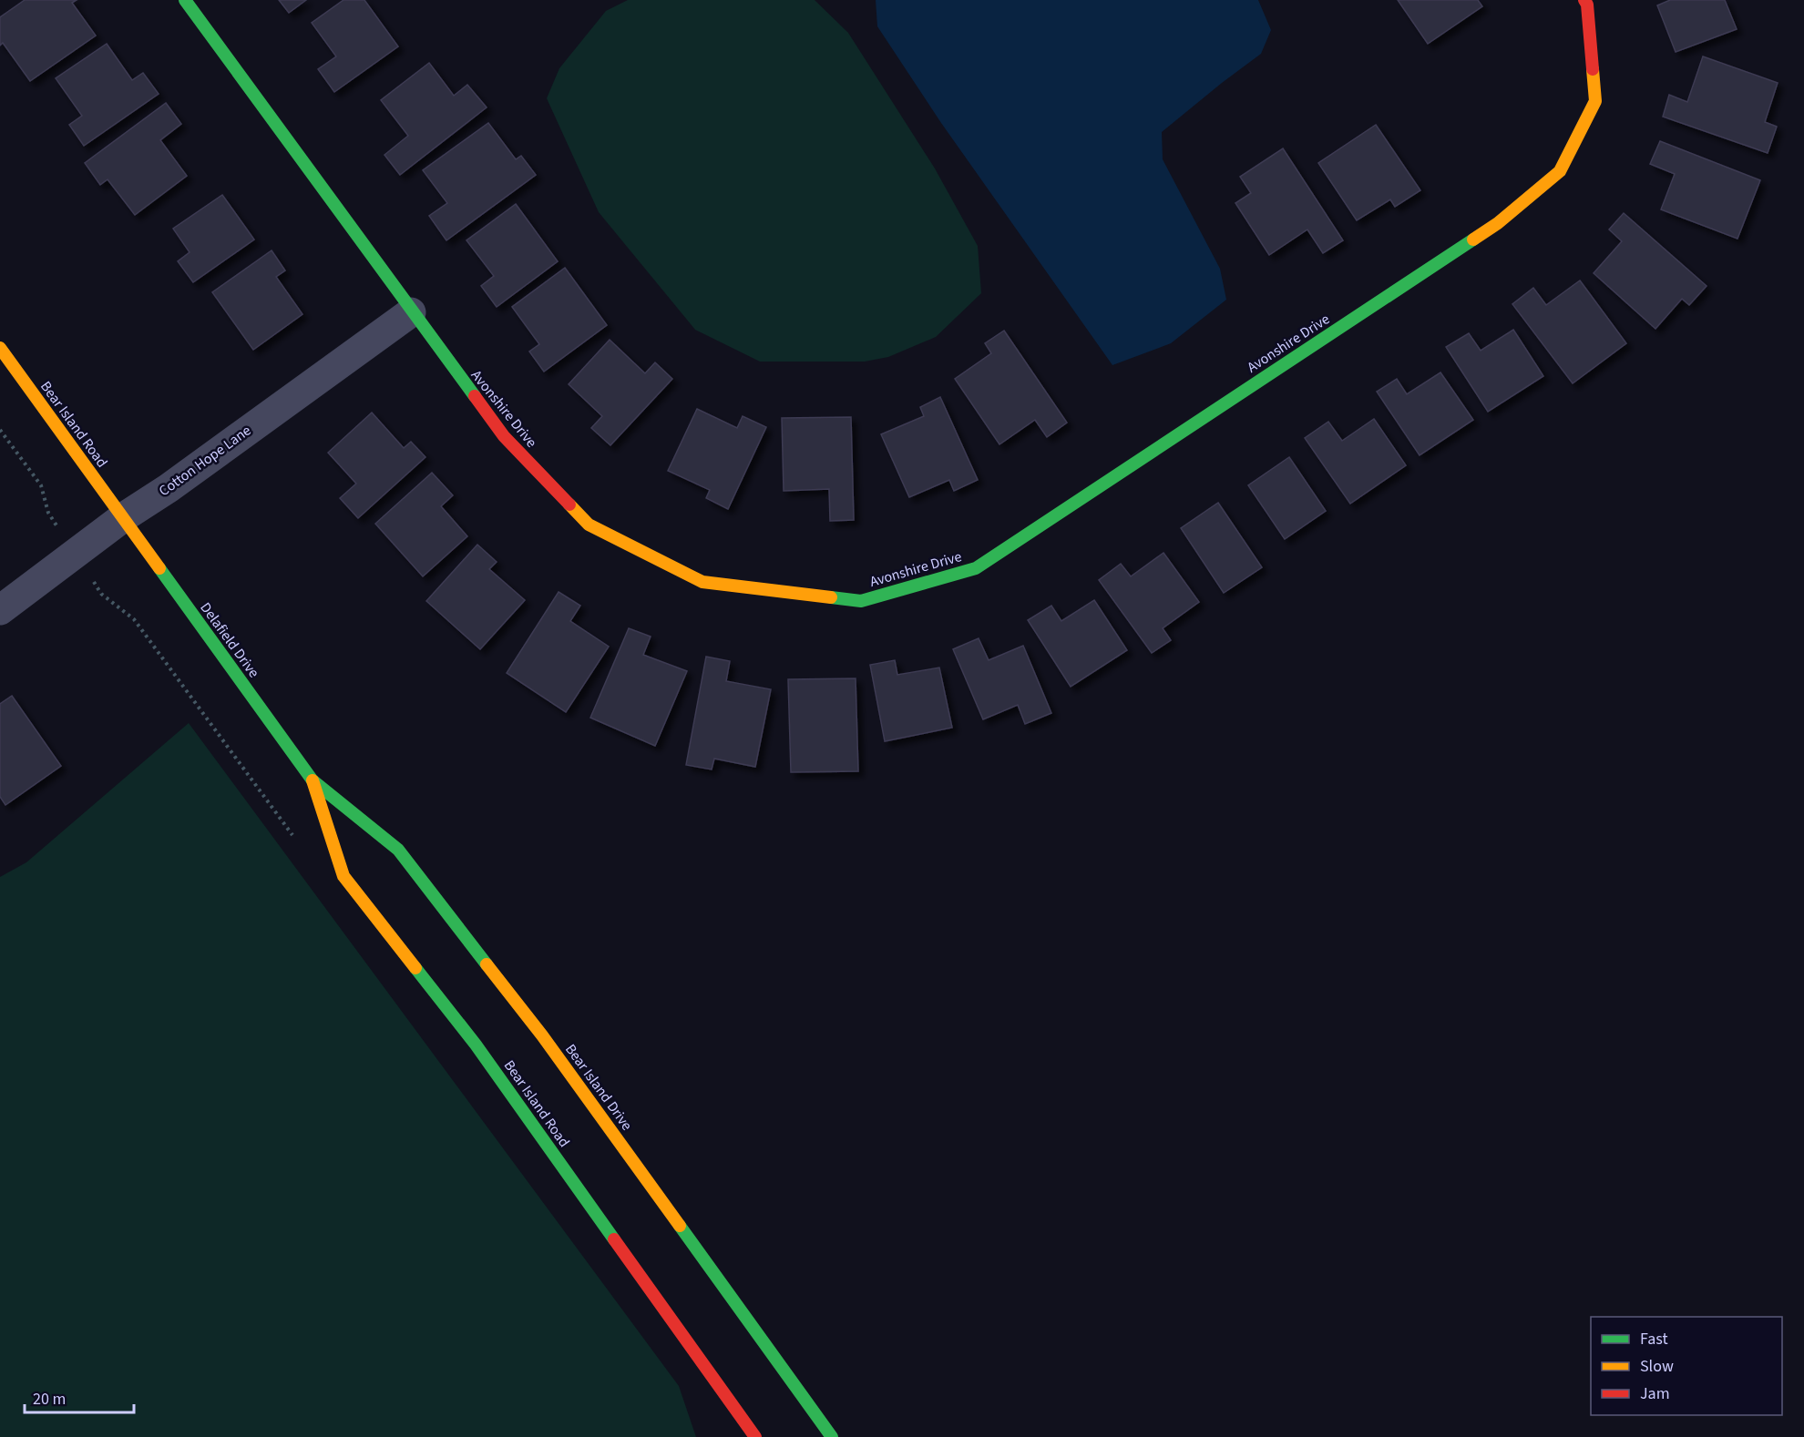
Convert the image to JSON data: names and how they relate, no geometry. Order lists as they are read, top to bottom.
{
  "streets": {
    "street": [
      "Avonshire Drive",
      "Bear Island Road",
      "Cotton Hope Lane",
      "Delafield Drive",
      "Bear Island Drive"
    ]
  },
  "crossings": [
    ["Avonshire Drive", "Cotton Hope Lane"],
    ["Bear Island Road", "Cotton Hope Lane"],
    ["Bear Island Road", "Delafield Drive"],
    ["Bear Island Road", "Bear Island Drive"],
    ["Cotton Hope Lane", "Delafield Drive"],
    ["Delafield Drive", "Bear Island Drive"]
  ],
  "legend": ["Fast", "Slow", "Jam"],
  "scale_bar": "20 m"
}
